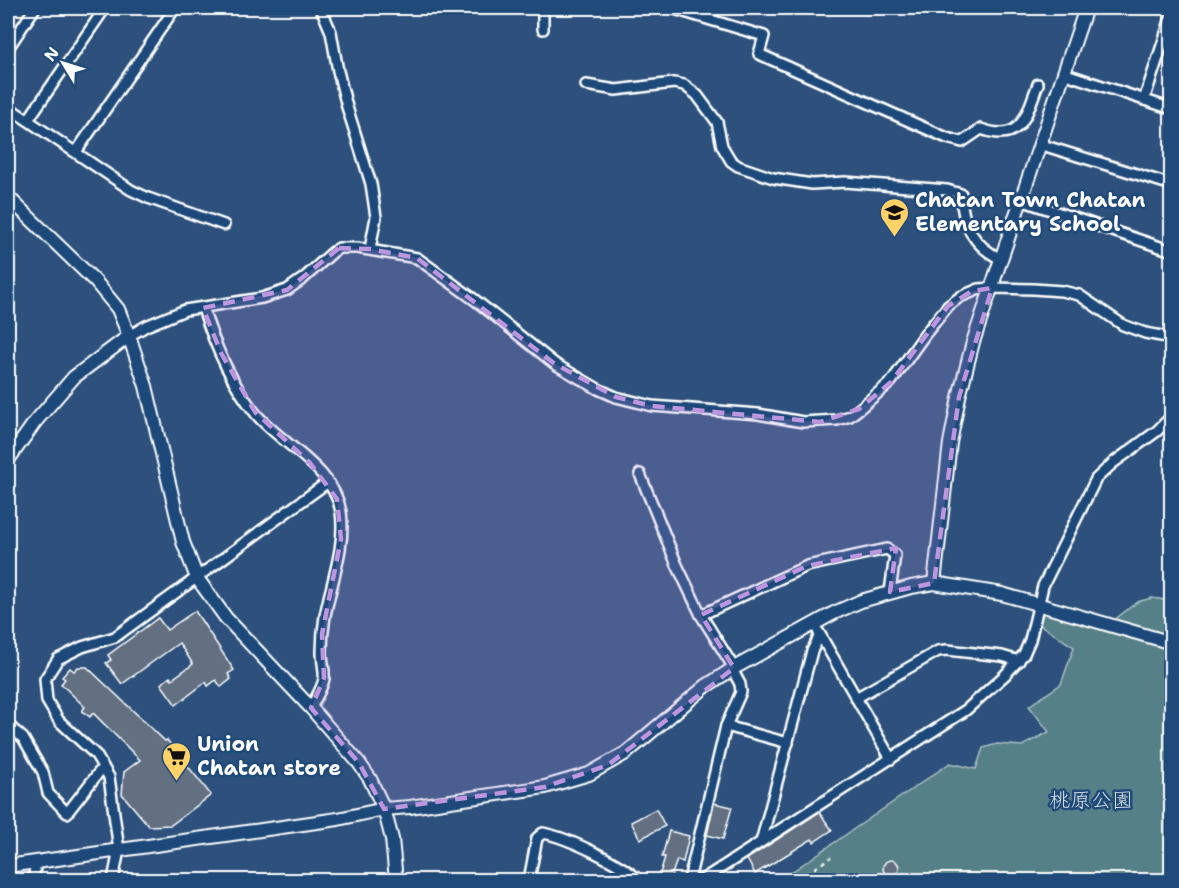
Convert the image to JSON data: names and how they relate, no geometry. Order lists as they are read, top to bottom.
{
  "parks": ["桃原公園"],
  "places": {
    "school or university": ["Chatan Town Chatan Elementary School"],
    "supermarket": ["Union Chatan store"]
  },
  "north": "top left"
}
